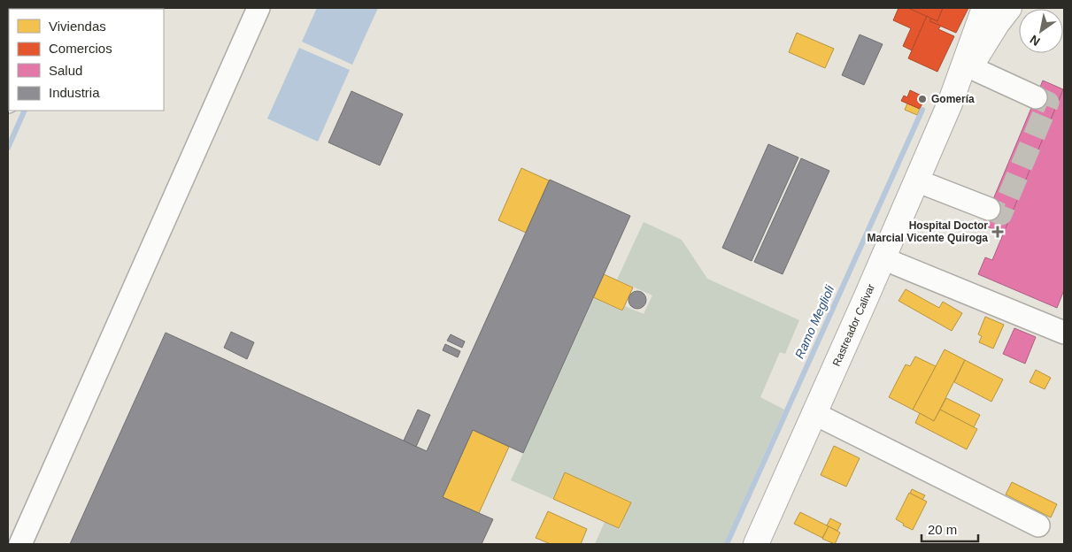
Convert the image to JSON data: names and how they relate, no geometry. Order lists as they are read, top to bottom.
{
  "streets": {
    "main road": ["Rastreador Calivar"]
  },
  "water": ["Ramo Meglioli"],
  "places": {
    "other": ["Gomería"],
    "health": ["Hospital Doctor Marcial Vicente Quiroga"]
  },
  "legend": [
    "Viviendas",
    "Comercios",
    "Salud",
    "Industria"
  ],
  "scale_bar": "20 m",
  "north": "bottom left"
}
